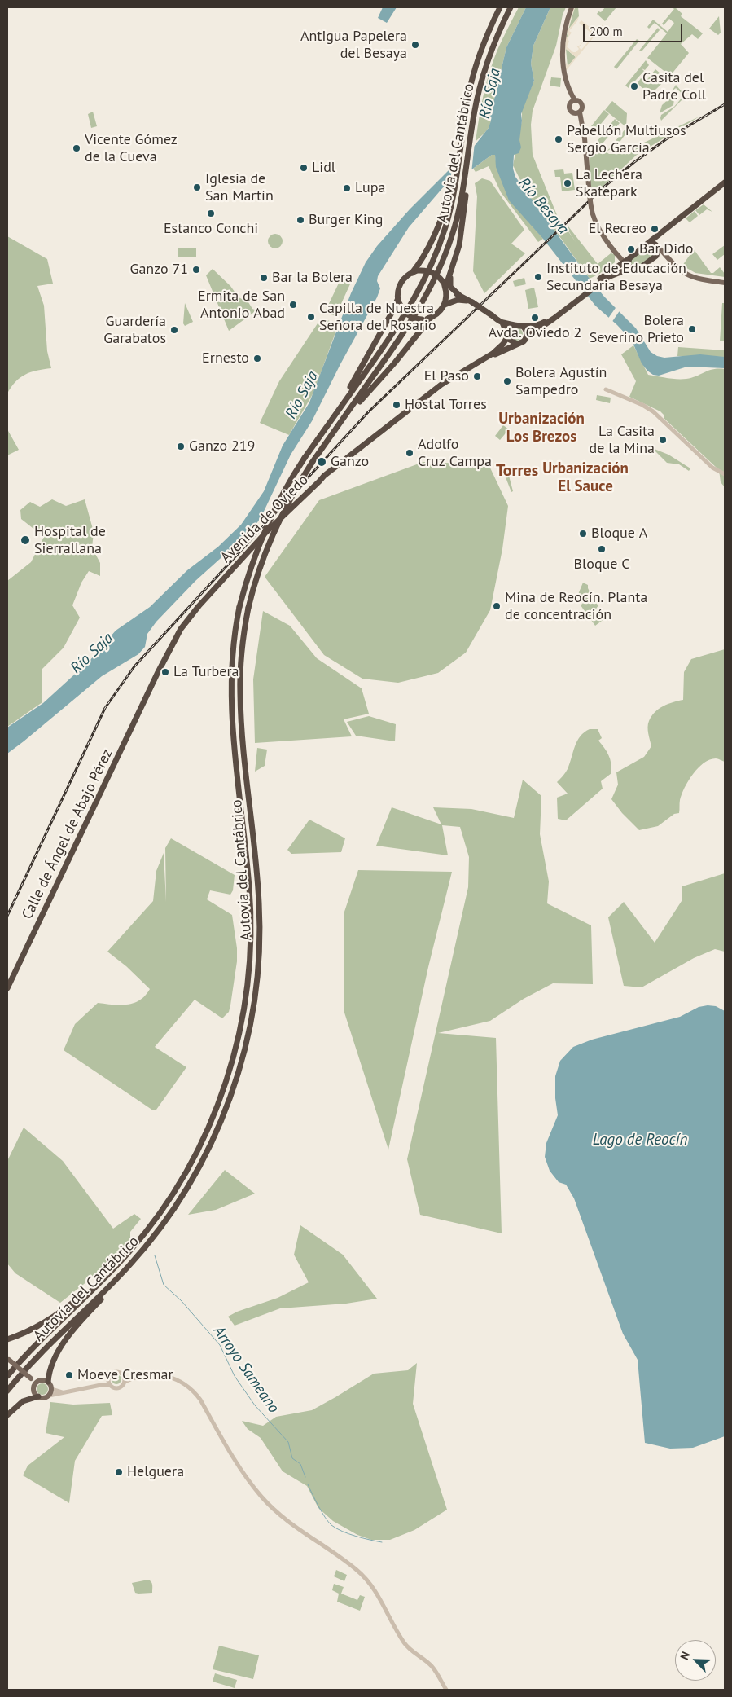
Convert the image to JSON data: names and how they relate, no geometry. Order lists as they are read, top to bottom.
{
  "streets": {
    "highway": ["Autovía del Cantábrico", "Avenida de Oviedo", "Calle de Ángel de Abajo Pérez"]
  },
  "crossings": [
    ["Avenida de Oviedo", "Calle de Ángel de Abajo Pérez"]
  ],
  "districts": ["Urbanización Los Brezos", "Urbanización El Sauce", "Torres"],
  "water": [
    "Río Saja",
    "Río Besaya",
    "Lago de Reocín",
    "Arroyo Sameano"
  ],
  "places": [
    "Antigua Papelera del Besaya",
    "Casita del Padre Coll",
    "Pabellón Multiusos Sergio García",
    "Vicente Gómez de la Cueva",
    "Lidl",
    "La Lechera Skatepark",
    "Iglesia de San Martín",
    "Lupa",
    "Estanco Conchi",
    "Burger King",
    "El Recreo",
    "Bar Dido",
    "Ganzo 71",
    "Instituto de Educación Secundaria Besaya",
    "Bar la Bolera",
    "Ermita de San Antonio Abad",
    "Capilla de Nuestra Señora del Rosario",
    "Avda. Oviedo 2",
    "Bolera Severino Prieto",
    "Guardería Garabatos",
    "Ernesto",
    "El Paso",
    "Bolera Agustín Sampedro",
    "Hostal Torres",
    "La Casita de la Mina",
    "Ganzo 219",
    "Adolfo Cruz Campa",
    "Ganzo",
    "Bloque A",
    "Hospital de Sierrallana",
    "Bloque C",
    "Mina de Reocín. Planta de concentración",
    "La Turbera",
    "Moeve Cresmar",
    "Helguera"
  ],
  "scale_bar": "200 m",
  "north": "top left"
}
